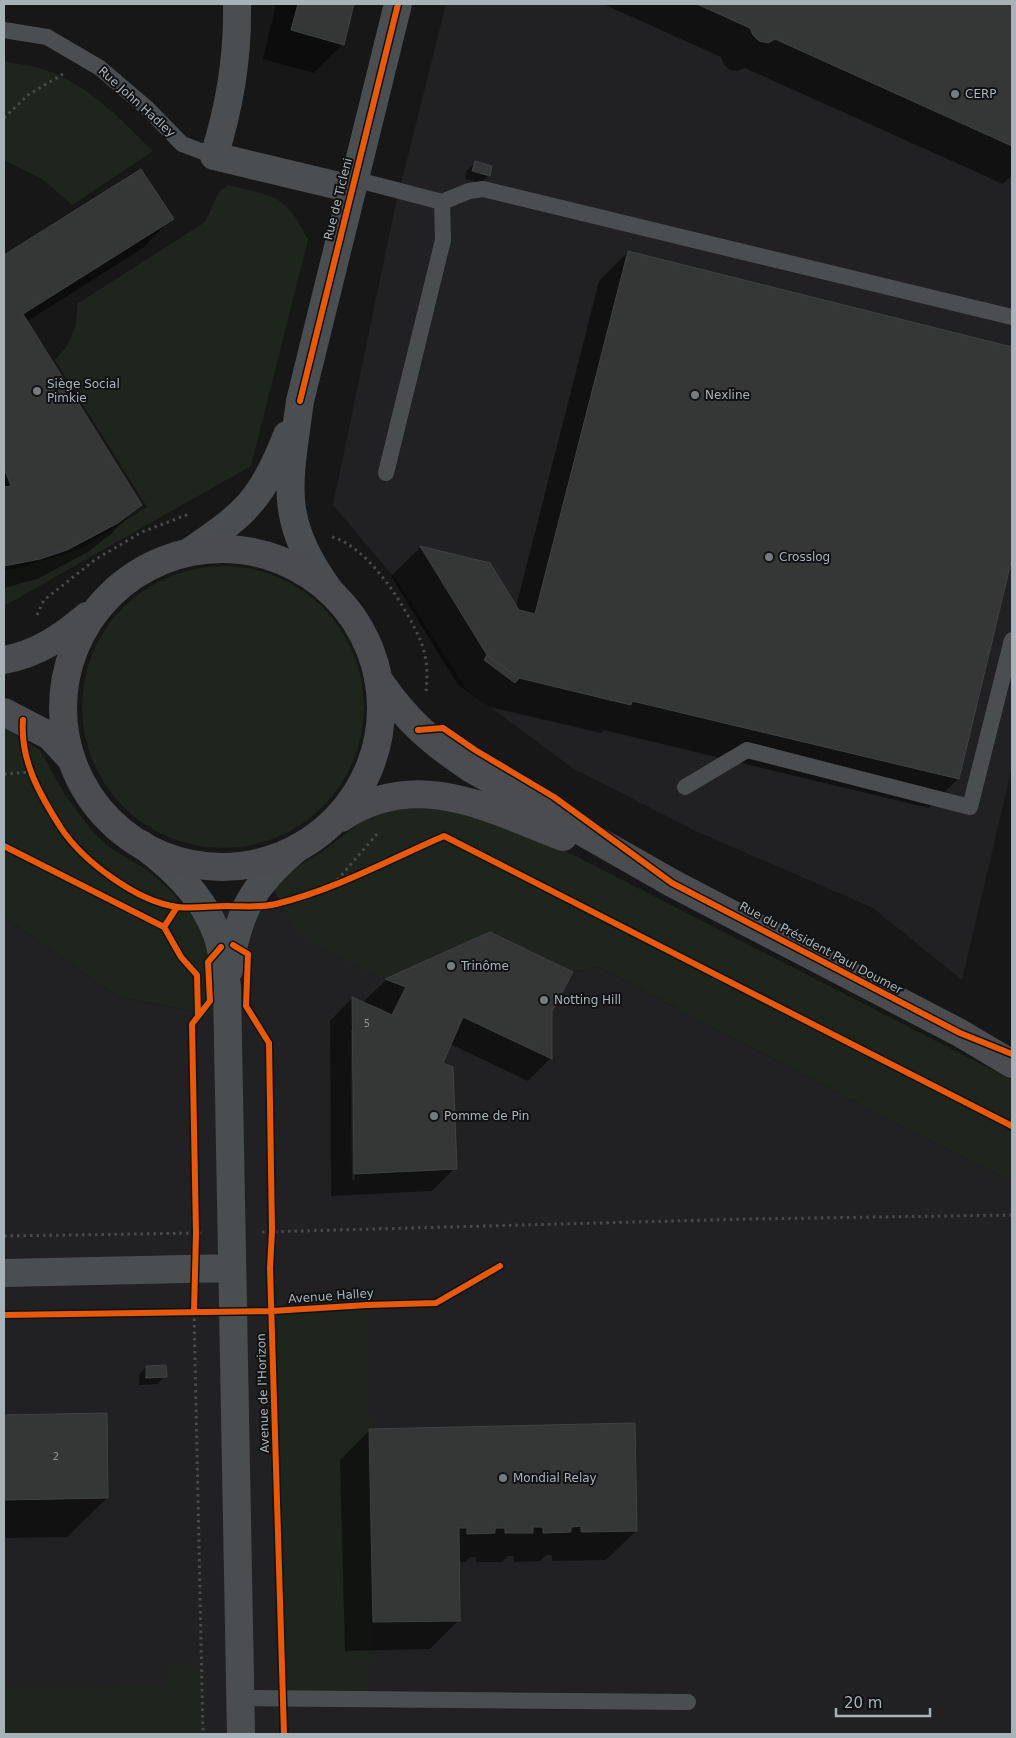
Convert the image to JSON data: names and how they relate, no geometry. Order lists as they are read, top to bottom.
{
  "streets": {
    "main road": ["Rue du Président Paul Doumer"],
    "street": ["Rue John Hadley", "Rue de Ticleni"],
    "cycle path": ["Avenue Halley", "Avenue de l'Horizon"]
  },
  "crossings": [
    ["Rue John Hadley", "Rue de Ticleni"]
  ],
  "places": [
    "CERP",
    "Siège Social Pimkie",
    "Nexline",
    "Crosslog",
    "Trinôme",
    "Notting Hill",
    "Pomme de Pin",
    "Mondial Relay"
  ],
  "house_numbers": ["5", "2"],
  "scale_bar": "20 m"
}
